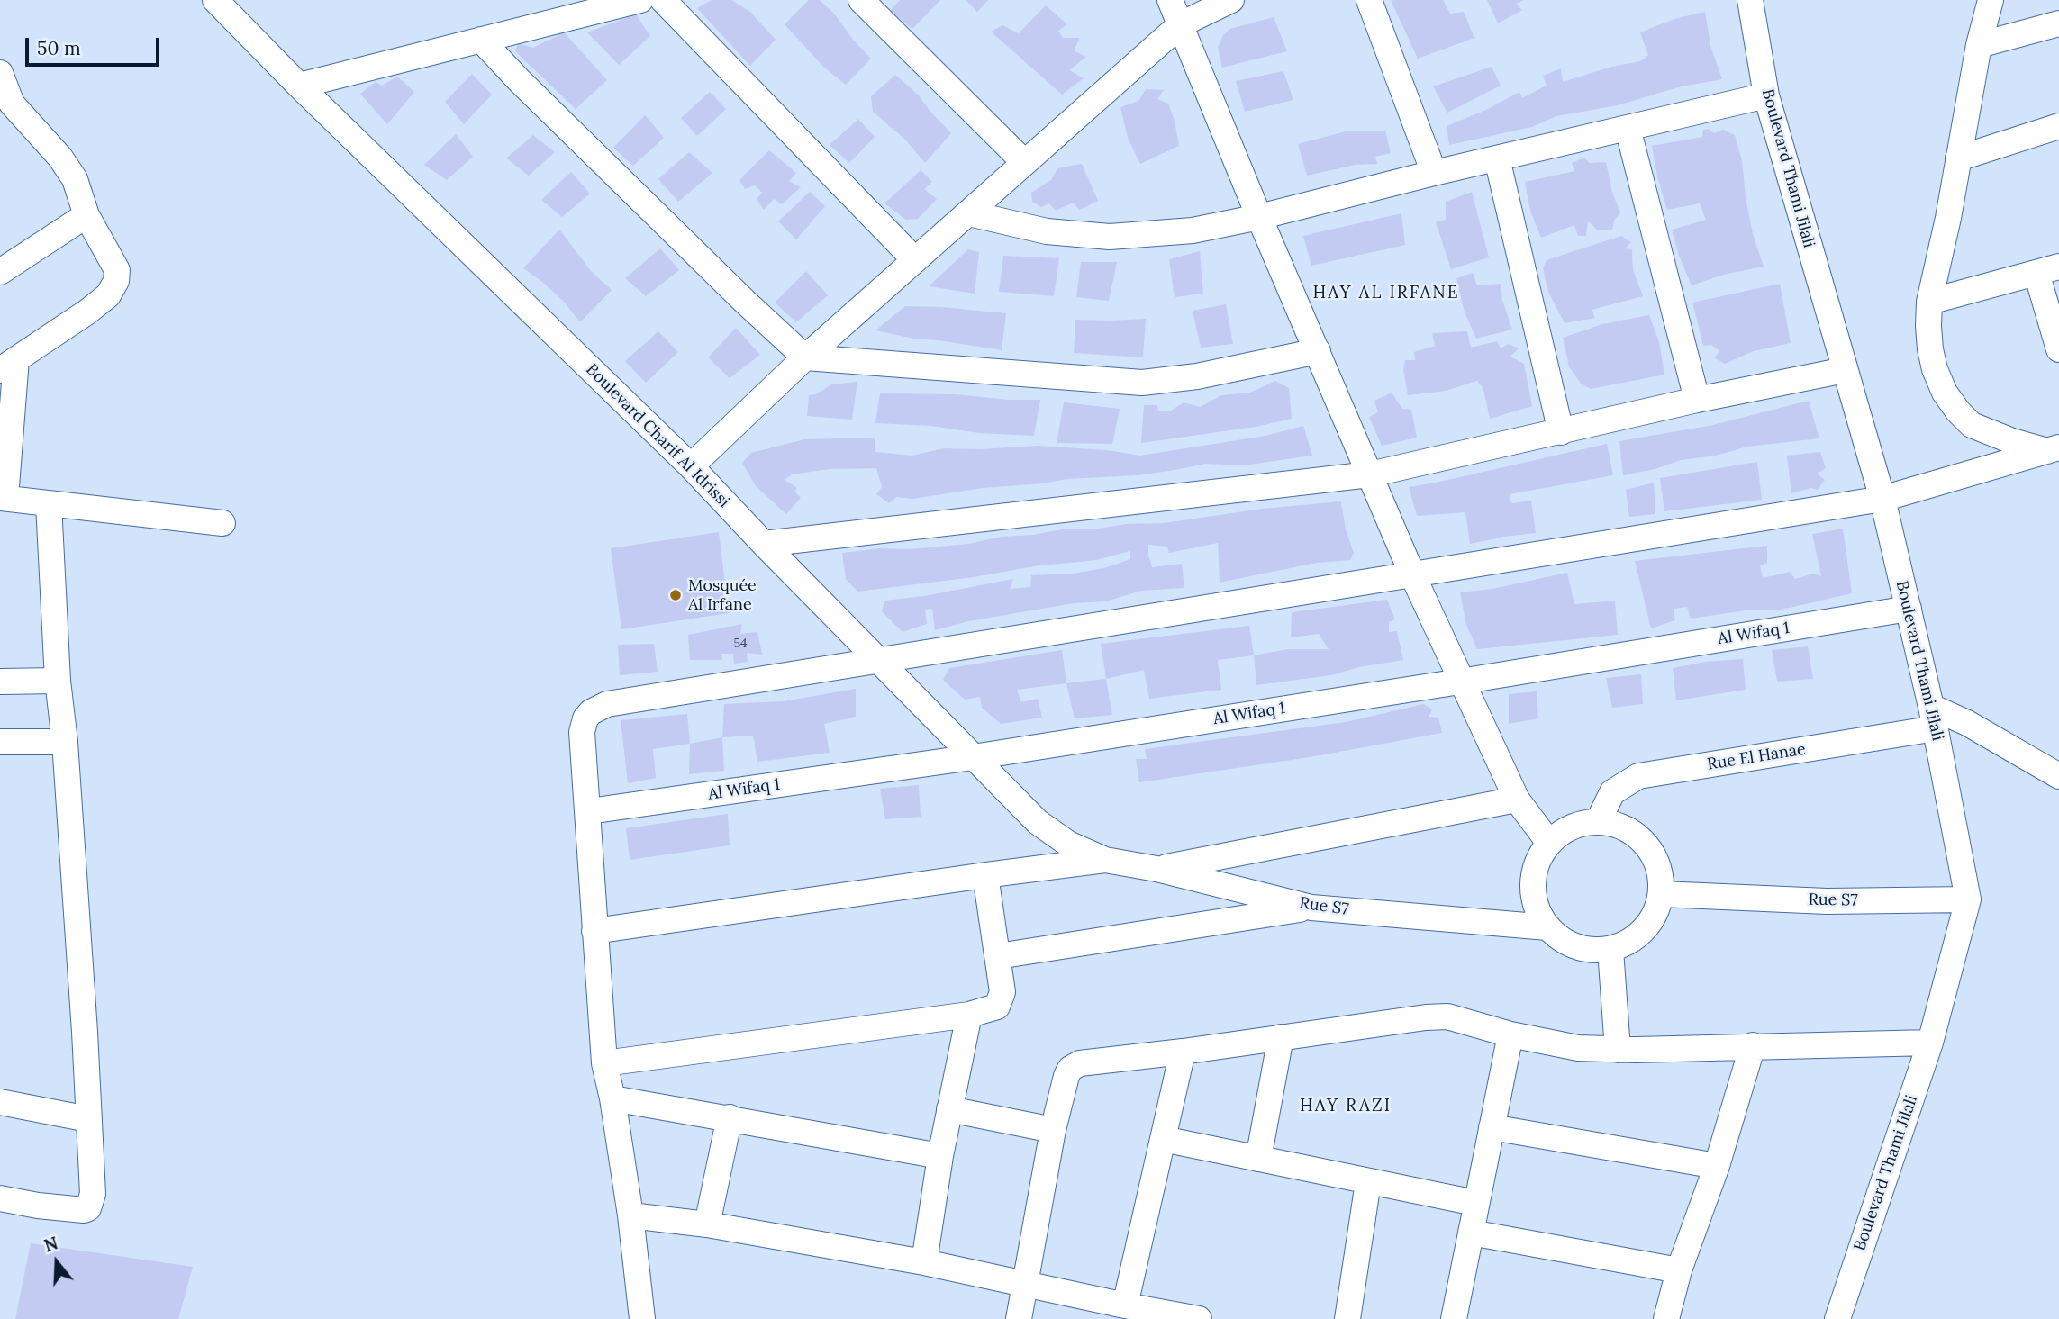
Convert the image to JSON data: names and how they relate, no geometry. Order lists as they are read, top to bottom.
{
  "streets": {
    "street": [
      "Boulevard Thami Jilali",
      "Boulevard Charif Al Idrissi",
      "Al Wifaq 1",
      "Rue El Hanae",
      "Rue S7"
    ]
  },
  "crossings": [
    ["Boulevard Thami Jilali", "Al Wifaq 1"],
    ["Boulevard Thami Jilali", "Rue El Hanae"],
    ["Boulevard Thami Jilali", "Rue S7"],
    ["Boulevard Charif Al Idrissi", "Al Wifaq 1"],
    ["Boulevard Charif Al Idrissi", "Rue S7"],
    ["Rue El Hanae", "Rue S7"]
  ],
  "districts": ["HAY AL IRFANE", "HAY RAZI"],
  "places": ["Mosquée Al Irfane"],
  "house_numbers": ["54"],
  "scale_bar": "50 m",
  "north": "top"
}
